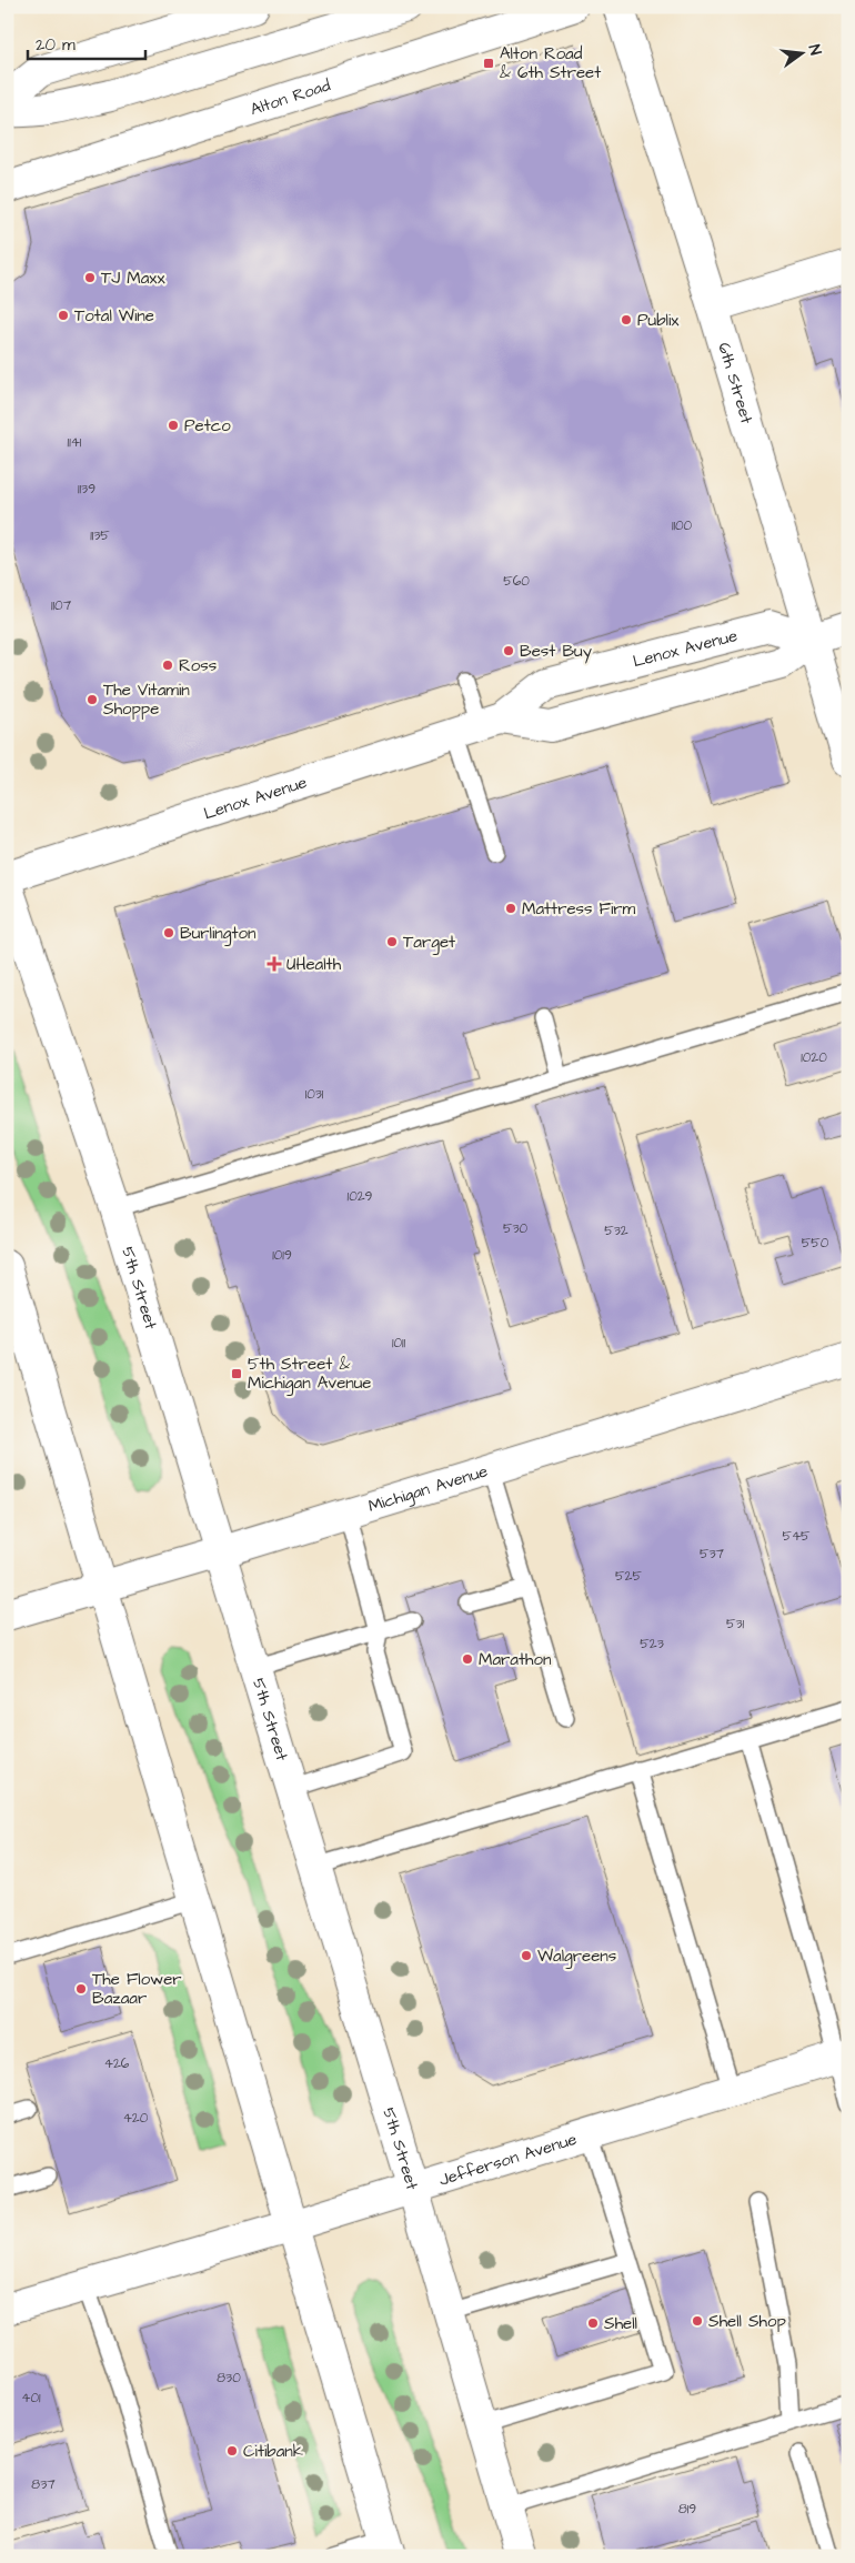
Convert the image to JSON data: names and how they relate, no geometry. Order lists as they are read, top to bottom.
{
  "streets": {
    "main road": [
      "Alton Road",
      "6th Street",
      "Lenox Avenue",
      "5th Street",
      "Michigan Avenue",
      "Jefferson Avenue"
    ]
  },
  "crossings": [
    ["6th Street", "Lenox Avenue"],
    ["5th Street", "Michigan Avenue"],
    ["5th Street", "Jefferson Avenue"]
  ],
  "places": {
    "transit": ["Alton Road & 6th Street", "5th Street & Michigan Avenue"],
    "other": [
      "TJ Maxx",
      "Total Wine",
      "Publix",
      "Petco",
      "Best Buy",
      "Ross",
      "The Vitamin Shoppe",
      "Mattress Firm",
      "Burlington",
      "Target",
      "Marathon",
      "Walgreens",
      "The Flower Bazaar",
      "Shell Shop",
      "Shell",
      "Citibank"
    ],
    "health": ["UHealth"]
  },
  "house_numbers": [
    "1141",
    "1139",
    "1100",
    "1135",
    "560",
    "1107",
    "1020",
    "1031",
    "1029",
    "530",
    "532",
    "550",
    "1019",
    "1011",
    "545",
    "537",
    "525",
    "531",
    "523",
    "426",
    "420",
    "830",
    "401",
    "837",
    "819"
  ],
  "scale_bar": "20 m",
  "north": "right"
}
